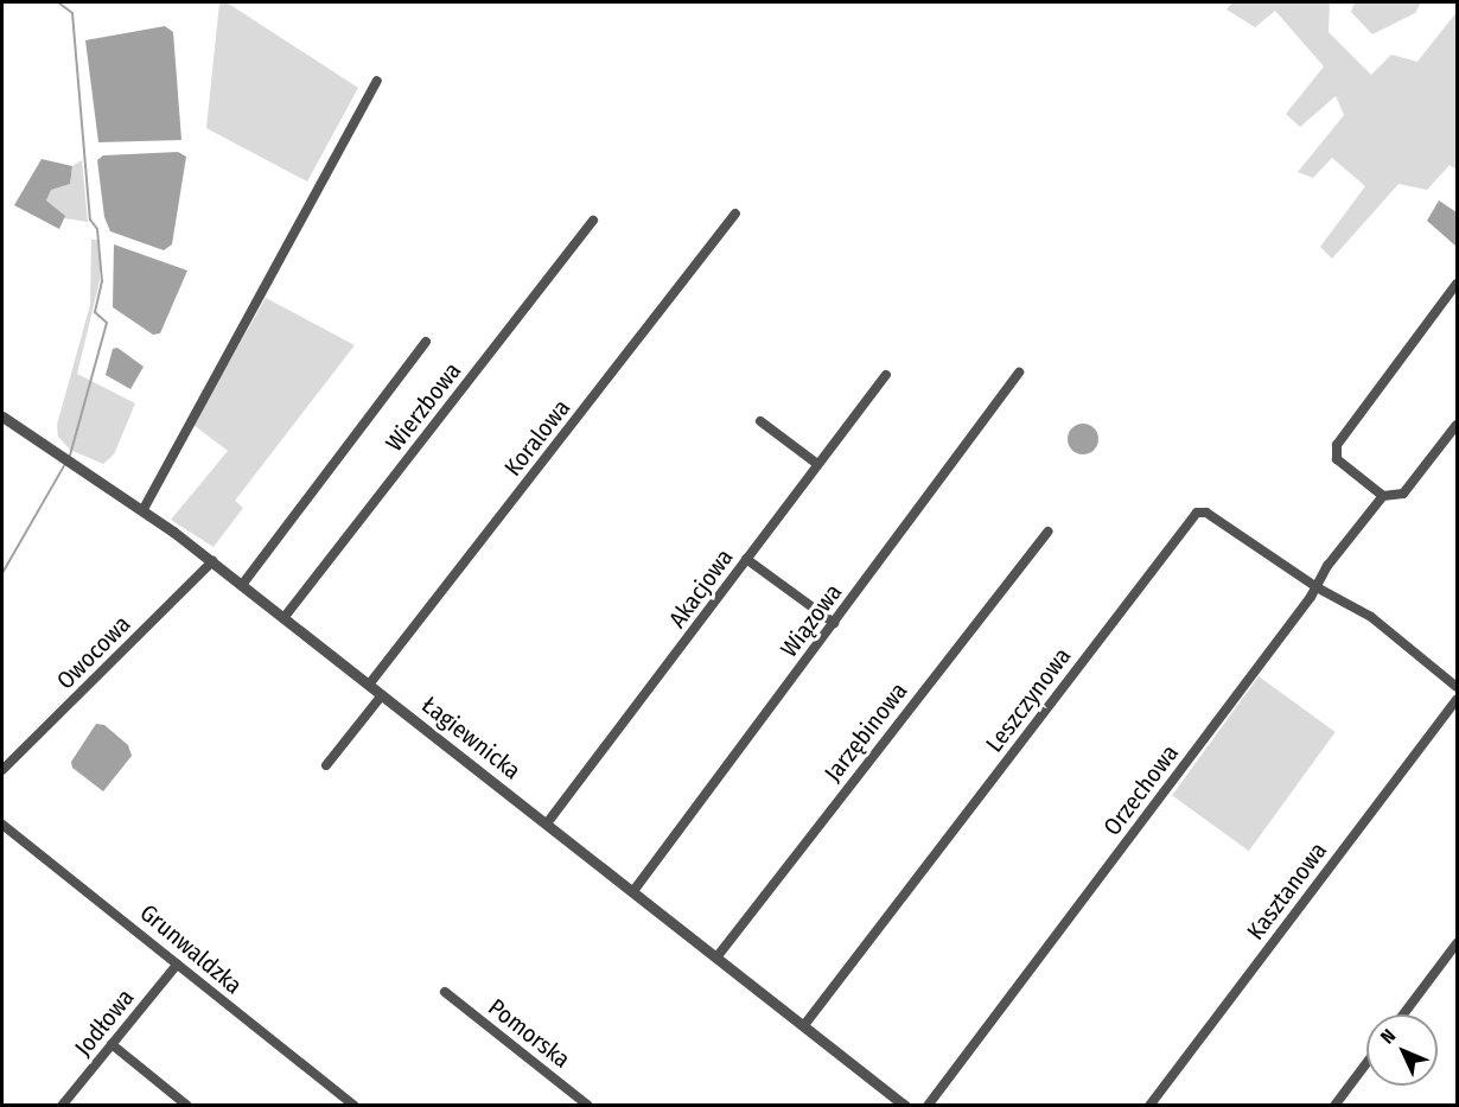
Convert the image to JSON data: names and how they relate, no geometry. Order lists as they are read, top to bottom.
{
  "streets": {
    "street": [
      "Wierzbowa",
      "Koralowa",
      "Akacjowa",
      "Wiązowa",
      "Owocowa",
      "Leszczynowa",
      "Jarzębinowa",
      "Łagiewnicka",
      "Orzechowa",
      "Kasztanowa",
      "Grunwaldzka",
      "Jodłowa",
      "Pomorska"
    ]
  },
  "crossings": [
    ["Wierzbowa", "Łagiewnicka"],
    ["Koralowa", "Łagiewnicka"],
    ["Akacjowa", "Łagiewnicka"],
    ["Wiązowa", "Łagiewnicka"],
    ["Owocowa", "Łagiewnicka"],
    ["Leszczynowa", "Łagiewnicka"],
    ["Leszczynowa", "Orzechowa"],
    ["Jarzębinowa", "Łagiewnicka"],
    ["Grunwaldzka", "Jodłowa"]
  ],
  "north": "top left"
}
